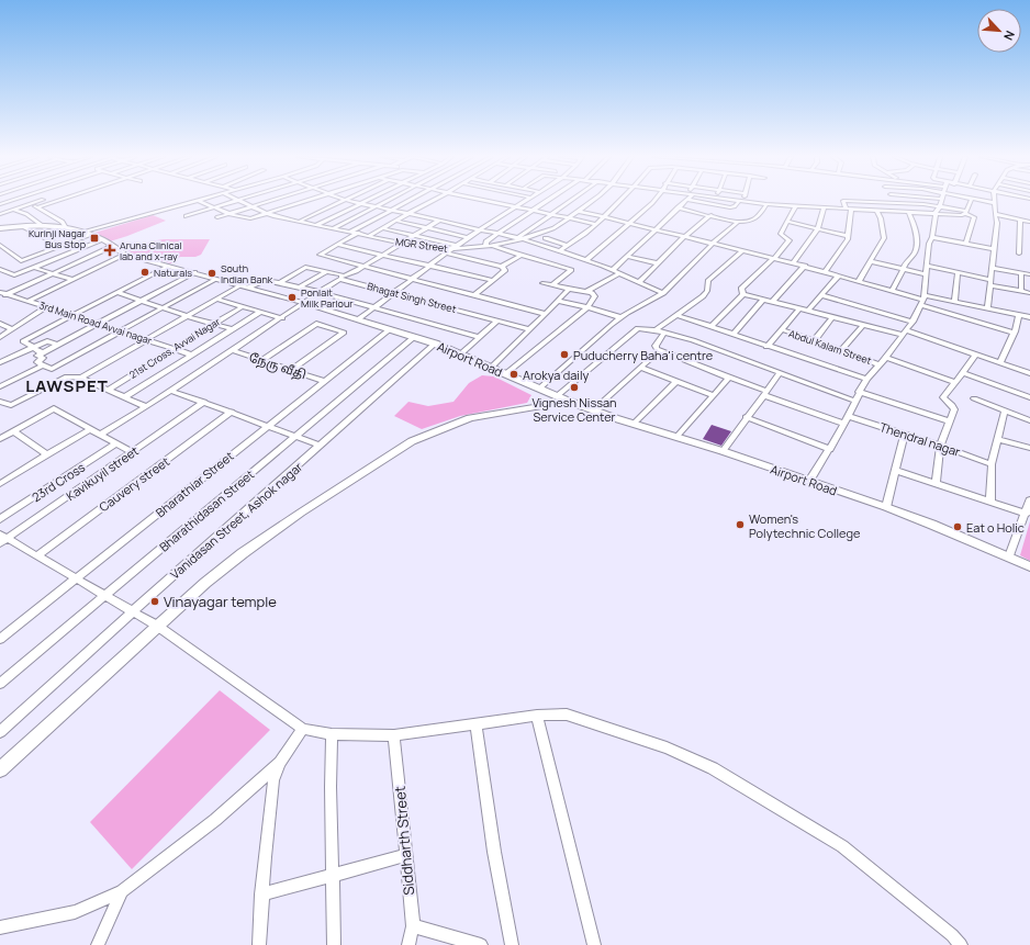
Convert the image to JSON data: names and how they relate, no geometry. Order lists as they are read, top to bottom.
{
  "streets": {
    "street": [
      "MGR Street",
      "Bhagat Singh Street",
      "3rd Main Road Avvai nagar",
      "Abdul Kalam Street",
      "21st Cross, Avvai Nagar",
      "Airport Road",
      "நேரு வீதி",
      "Thendral nagar",
      "Kavikuyil street",
      "23rd Cross",
      "Cauvery street",
      "Bharathiar Street",
      "Bharathidasan Street",
      "Vanidasan Street, Ashok nagar",
      "Siddharth Street"
    ]
  },
  "crossings": [
    ["3rd Main Road Avvai nagar", "21st Cross, Avvai Nagar"],
    ["Airport Road", "Bharathiar Street"],
    ["Airport Road", "Bharathidasan Street"],
    ["Airport Road", "Vanidasan Street, Ashok nagar"],
    ["நேரு வீதி", "Bharathiar Street"]
  ],
  "districts": ["LAWSPET"],
  "places": {
    "transit": ["Kurinji Nagar Bus Stop"],
    "health": ["Aruna Clinical lab and x-ray"],
    "other": [
      "Naturals",
      "South Indian Bank",
      "Ponlait Milk Parlour",
      "Puducherry Baha'i centre",
      "Arokya daily",
      "Vignesh Nissan Service Center",
      "Women's Polytechnic College",
      "Eat o Holic",
      "Vinayagar temple"
    ]
  },
  "north": "bottom right"
}
